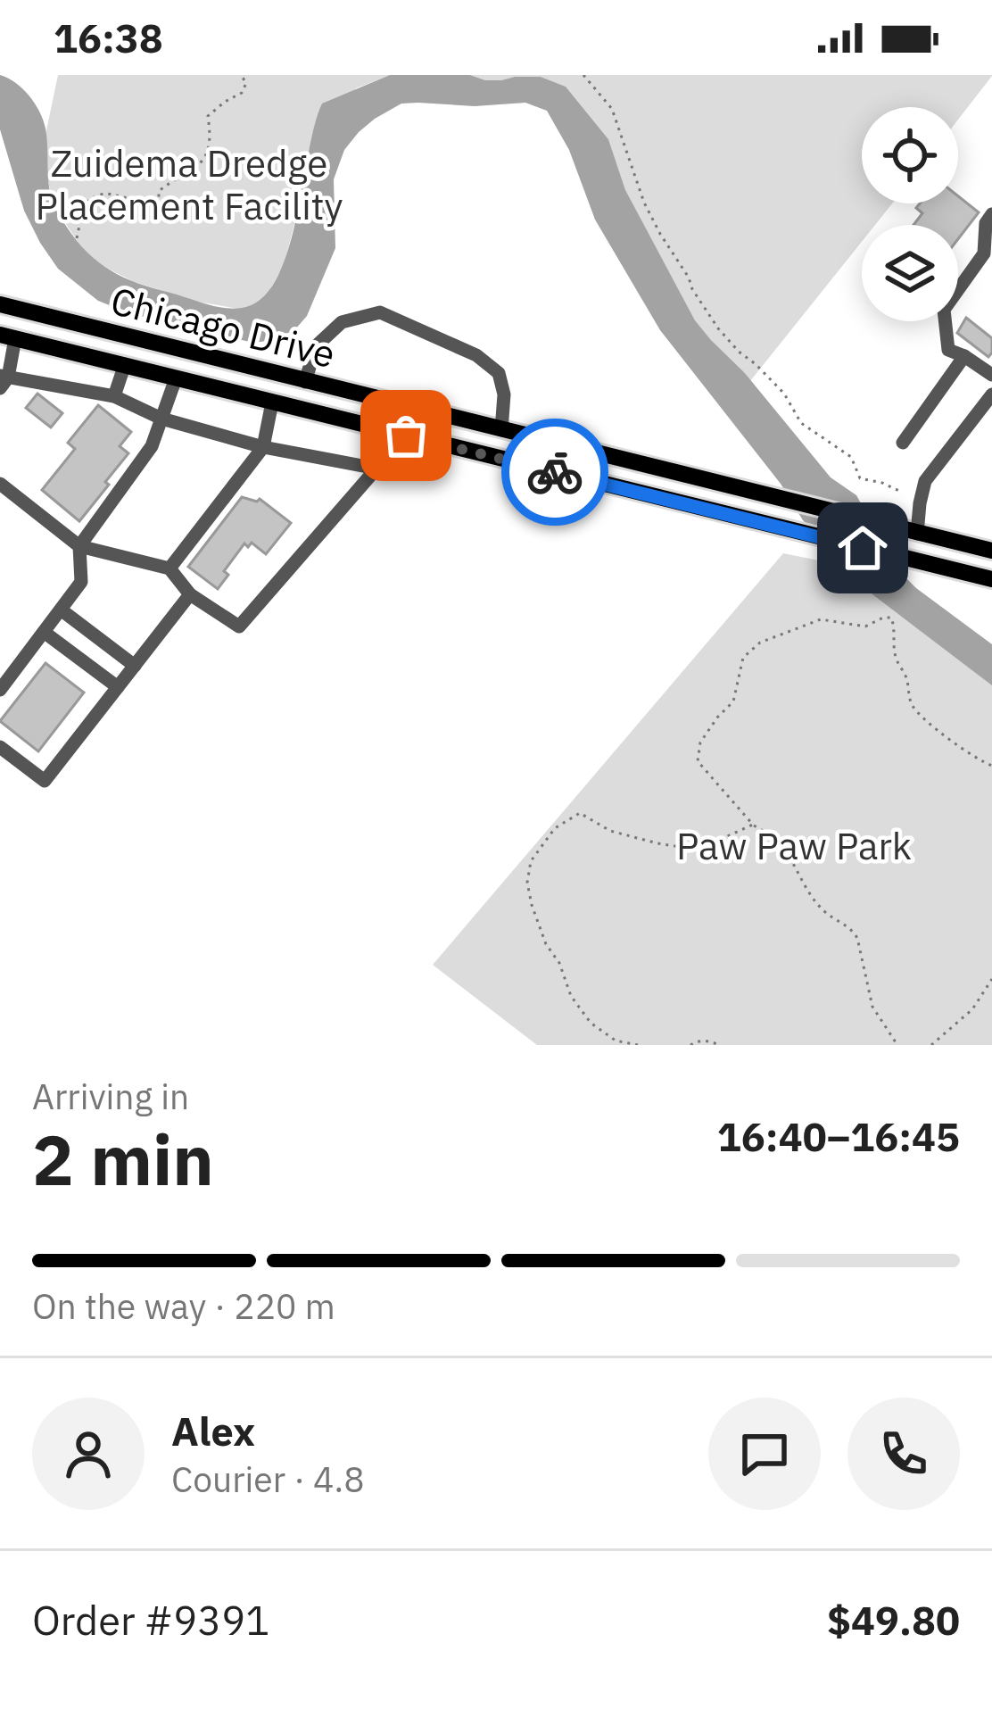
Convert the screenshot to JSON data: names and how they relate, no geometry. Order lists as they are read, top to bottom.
{
  "streets": {
    "main road": ["Chicago Drive"]
  },
  "parks": ["Zuidema Dredge Placement Facility", "Paw Paw Park"],
  "page": {
    "status": "16:38",
    "heading": ["2 min", "Arriving in", "16:40–16:45"],
    "panel": [
      "Alex",
      "Courier · 4.8",
      "Order #9391",
      "$49.80"
    ],
    "bar": "On the way · 220 m"
  }
}
